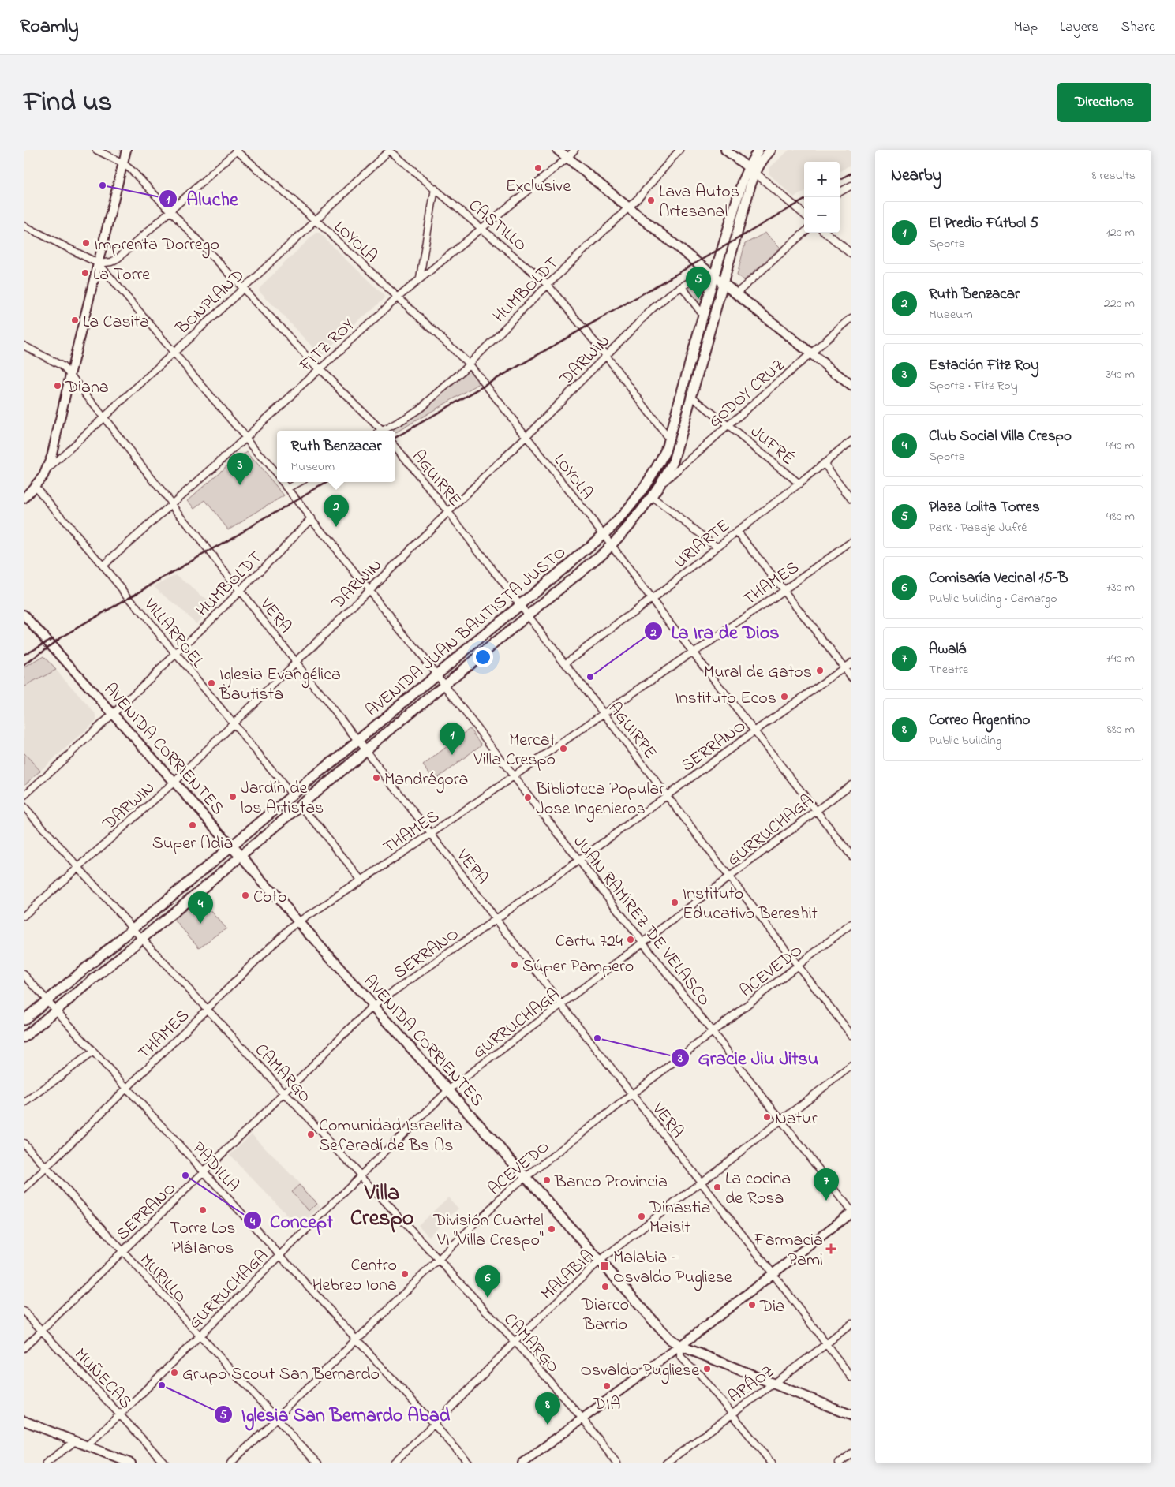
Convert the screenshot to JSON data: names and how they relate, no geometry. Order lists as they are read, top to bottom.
{
  "streets": {
    "main road": ["AVENIDA JUAN BAUTISTA JUSTO", "AVENIDA CORRIENTES"],
    "street": [
      "CASTILLO",
      "LOYOLA",
      "HUMBOLDT",
      "BONPLAND",
      "FITZ ROY",
      "DARWIN",
      "GODOY CRUZ",
      "JUFRÉ",
      "AGUIRRE",
      "URIARTE",
      "THAMES",
      "VERA",
      "VILLARROEL",
      "SERRANO",
      "GURRUCHAGA",
      "JUAN RAMÍREZ DE VELASCO",
      "ACEVEDO",
      "CAMARGO",
      "PADILLA",
      "MALABIA",
      "MURILLO",
      "MUÑECAS",
      "ARÁOZ"
    ]
  },
  "crossings": [
    ["CASTILLO", "HUMBOLDT"],
    ["CASTILLO", "BONPLAND"],
    ["CASTILLO", "FITZ ROY"],
    ["CASTILLO", "DARWIN"],
    ["CASTILLO", "AVENIDA JUAN BAUTISTA JUSTO"],
    ["LOYOLA", "HUMBOLDT"],
    ["LOYOLA", "BONPLAND"],
    ["LOYOLA", "FITZ ROY"],
    ["LOYOLA", "DARWIN"],
    ["LOYOLA", "URIARTE"],
    ["LOYOLA", "THAMES"],
    ["LOYOLA", "AVENIDA JUAN BAUTISTA JUSTO"],
    ["LOYOLA", "SERRANO"],
    ["LOYOLA", "GURRUCHAGA"],
    ["HUMBOLDT", "VERA"],
    ["HUMBOLDT", "VILLARROEL"],
    ["HUMBOLDT", "AVENIDA CORRIENTES"],
    ["HUMBOLDT", "JUAN RAMÍREZ DE VELASCO"],
    ["BONPLAND", "VERA"],
    ["BONPLAND", "JUAN RAMÍREZ DE VELASCO"],
    ["FITZ ROY", "VERA"],
    ["FITZ ROY", "VILLARROEL"],
    ["FITZ ROY", "JUAN RAMÍREZ DE VELASCO"],
    ["DARWIN", "AGUIRRE"],
    ["DARWIN", "VERA"],
    ["DARWIN", "AVENIDA JUAN BAUTISTA JUSTO"],
    ["DARWIN", "VILLARROEL"],
    ["DARWIN", "AVENIDA CORRIENTES"],
    ["DARWIN", "JUAN RAMÍREZ DE VELASCO"],
    ["DARWIN", "CAMARGO"],
    ["GODOY CRUZ", "JUFRÉ"],
    ["GODOY CRUZ", "AVENIDA JUAN BAUTISTA JUSTO"],
    ["JUFRÉ", "URIARTE"],
    ["JUFRÉ", "AVENIDA JUAN BAUTISTA JUSTO"],
    ["AGUIRRE", "URIARTE"],
    ["AGUIRRE", "THAMES"],
    ["AGUIRRE", "AVENIDA JUAN BAUTISTA JUSTO"],
    ["AGUIRRE", "SERRANO"],
    ["AGUIRRE", "GURRUCHAGA"],
    ["AGUIRRE", "ACEVEDO"],
    ["THAMES", "VERA"],
    ["THAMES", "AVENIDA CORRIENTES"],
    ["THAMES", "JUAN RAMÍREZ DE VELASCO"],
    ["THAMES", "CAMARGO"],
    ["THAMES", "PADILLA"],
    ["THAMES", "MURILLO"],
    ["VERA", "AVENIDA JUAN BAUTISTA JUSTO"],
    ["VERA", "SERRANO"],
    ["VERA", "GURRUCHAGA"],
    ["VERA", "ACEVEDO"],
    ["VERA", "MALABIA"],
    ["VERA", "ARÁOZ"],
    ["AVENIDA JUAN BAUTISTA JUSTO", "VILLARROEL"],
    ["AVENIDA JUAN BAUTISTA JUSTO", "AVENIDA CORRIENTES"],
    ["AVENIDA JUAN BAUTISTA JUSTO", "JUAN RAMÍREZ DE VELASCO"],
    ["AVENIDA JUAN BAUTISTA JUSTO", "CAMARGO"],
    ["AVENIDA JUAN BAUTISTA JUSTO", "PADILLA"],
    ["SERRANO", "AVENIDA CORRIENTES"],
    ["SERRANO", "JUAN RAMÍREZ DE VELASCO"],
    ["SERRANO", "CAMARGO"],
    ["SERRANO", "PADILLA"],
    ["SERRANO", "MURILLO"],
    ["SERRANO", "MUÑECAS"],
    ["AVENIDA CORRIENTES", "GURRUCHAGA"],
    ["AVENIDA CORRIENTES", "ACEVEDO"],
    ["AVENIDA CORRIENTES", "MALABIA"],
    ["AVENIDA CORRIENTES", "ARÁOZ"],
    ["GURRUCHAGA", "JUAN RAMÍREZ DE VELASCO"],
    ["GURRUCHAGA", "CAMARGO"],
    ["GURRUCHAGA", "PADILLA"],
    ["GURRUCHAGA", "MURILLO"],
    ["GURRUCHAGA", "MUÑECAS"],
    ["JUAN RAMÍREZ DE VELASCO", "ACEVEDO"],
    ["JUAN RAMÍREZ DE VELASCO", "MALABIA"],
    ["ACEVEDO", "CAMARGO"],
    ["ACEVEDO", "PADILLA"],
    ["ACEVEDO", "MURILLO"],
    ["CAMARGO", "MALABIA"],
    ["PADILLA", "MALABIA"]
  ],
  "districts": ["Villa Crespo"],
  "places": {
    "other": [
      "Exclusive",
      "Aluche",
      "Lava Autos Artesanal",
      "Imprenta Dorrego",
      "La Torre",
      "La Casita",
      "Diana",
      "Mural de Gatos",
      "La Ira de Dios",
      "Iglesia Evangélica Bautista",
      "Instituto Ecos",
      "Mercat Villa Crespo",
      "Mandrágora",
      "Jardín de los Artistas",
      "Biblioteca Popular Jose Ingenieros",
      "Super Adia",
      "Coto",
      "Instituto Educativo Bereshit",
      "Cartu 724",
      "Súper Pampero",
      "Gracie Jiu Jitsu",
      "Natur",
      "Comunidad Israelita Sefaradí de Bs As",
      "Concept",
      "Banco Provincia",
      "La cocina de Rosa",
      "Torre Los Plátanos",
      "Dinastia Maisit",
      "División Cuartel VI \"Villa Crespo\"",
      "Centro Hebreo Iona",
      "Diarco Barrio",
      "Dia",
      "Osvaldo Pugliese",
      "Grupo Scout San Bernardo",
      "Iglesia San Bernardo Abad",
      "DIA"
    ],
    "health": ["Farmacia Pami"],
    "transit": ["Malabia - Osvaldo Pugliese"]
  },
  "page": {
    "header": "Roamly",
    "nav": ["Map", "Layers", "Share"],
    "title": "Find us",
    "buttons": "Directions",
    "heading": ["Nearby", "8 results"],
    "map_buttons": ["+", "−"],
    "list": [
      {
        "mark": "1",
        "name": "El Predio Fútbol 5",
        "note": "Sports",
        "value": "120 m"
      },
      {
        "mark": "2",
        "name": "Ruth Benzacar",
        "note": "Museum",
        "value": "220 m"
      },
      {
        "mark": "3",
        "name": "Estación Fitz Roy",
        "note": "Sports · Fitz Roy",
        "value": "340 m"
      },
      {
        "mark": "4",
        "name": "Club Social Villa Crespo",
        "note": "Sports",
        "value": "440 m"
      },
      {
        "mark": "5",
        "name": "Plaza Lolita Torres",
        "note": "Park · Pasaje Jufré",
        "value": "480 m"
      },
      {
        "mark": "6",
        "name": "Comisaría Vecinal 15-B",
        "note": "Public building · Camargo",
        "value": "730 m"
      },
      {
        "mark": "7",
        "name": "Awalá",
        "note": "Theatre",
        "value": "740 m"
      },
      {
        "mark": "8",
        "name": "Correo Argentino",
        "note": "Public building",
        "value": "880 m"
      }
    ],
    "pins": [
      "5",
      "3",
      "2",
      "1",
      "4",
      "7",
      "6",
      "8"
    ],
    "popup": ["Ruth Benzacar", "Museum"]
  }
}
